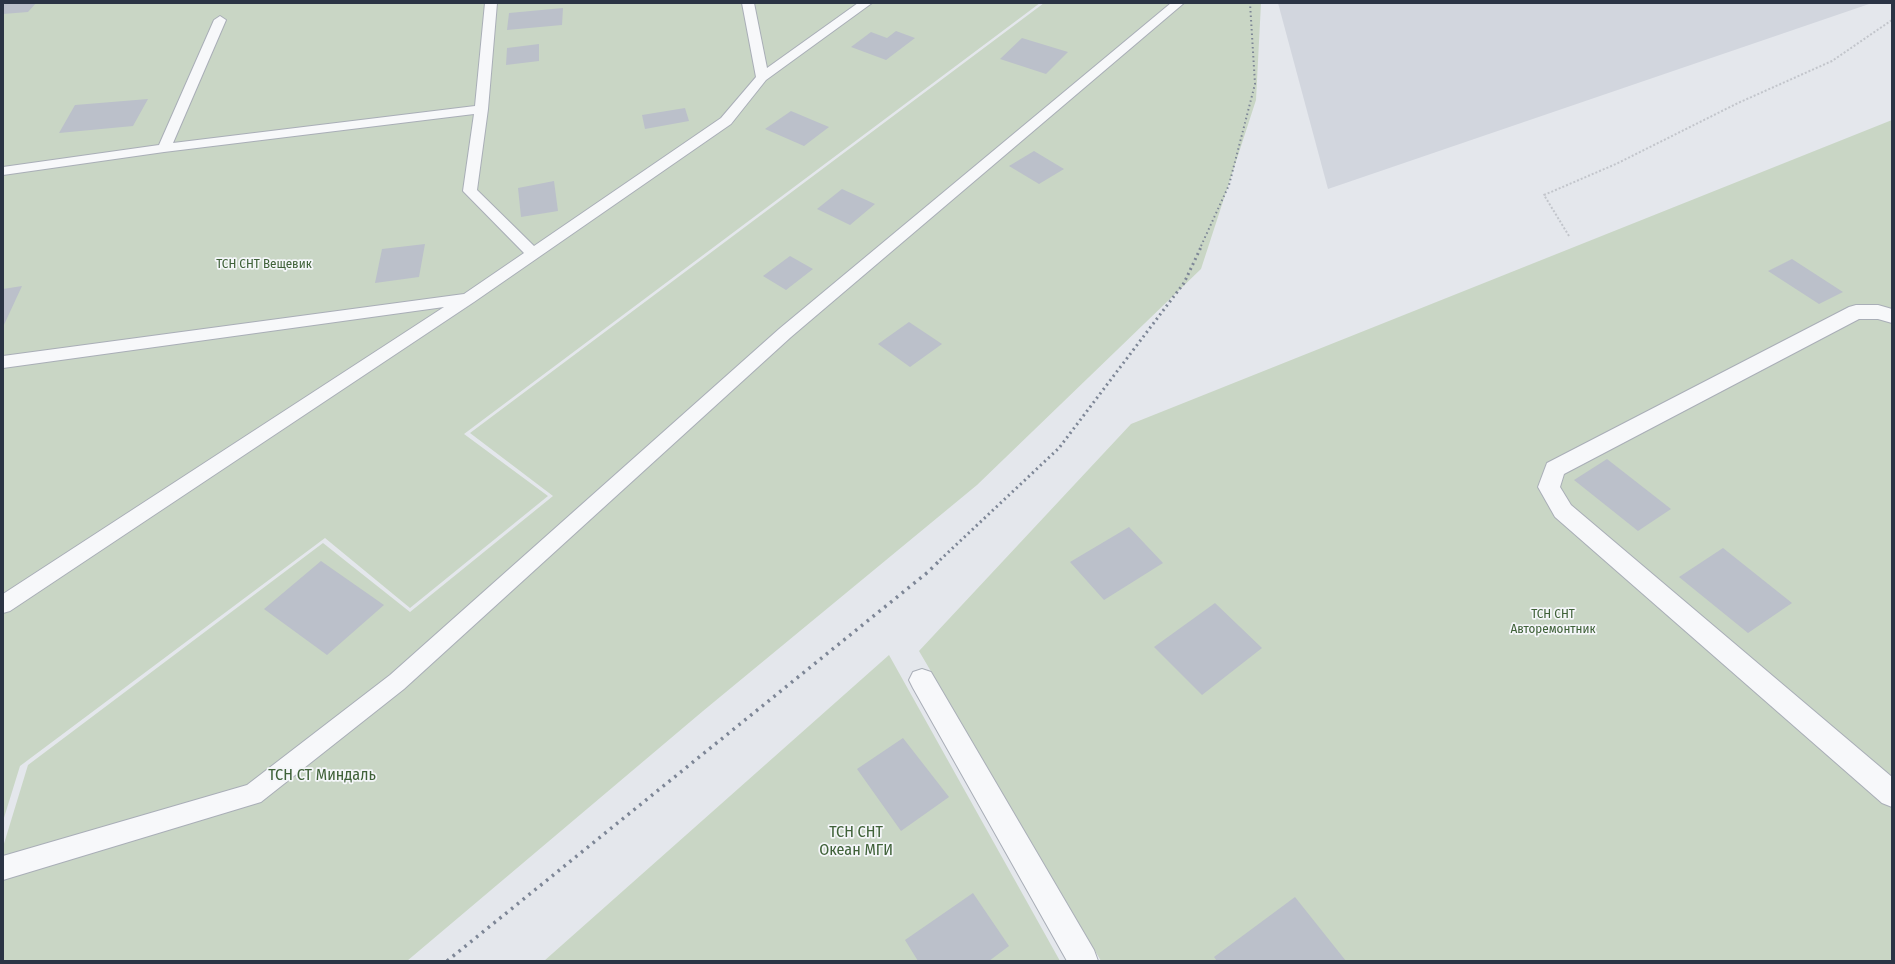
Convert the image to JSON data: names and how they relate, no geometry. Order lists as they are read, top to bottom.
{
  "parks": [
    "ТСН СНТ Вещевик",
    "ТСН СНТ Авторемонтник",
    "ТСН СТ Миндаль",
    "ТСН СНТ Океан МГИ"
  ]
}
